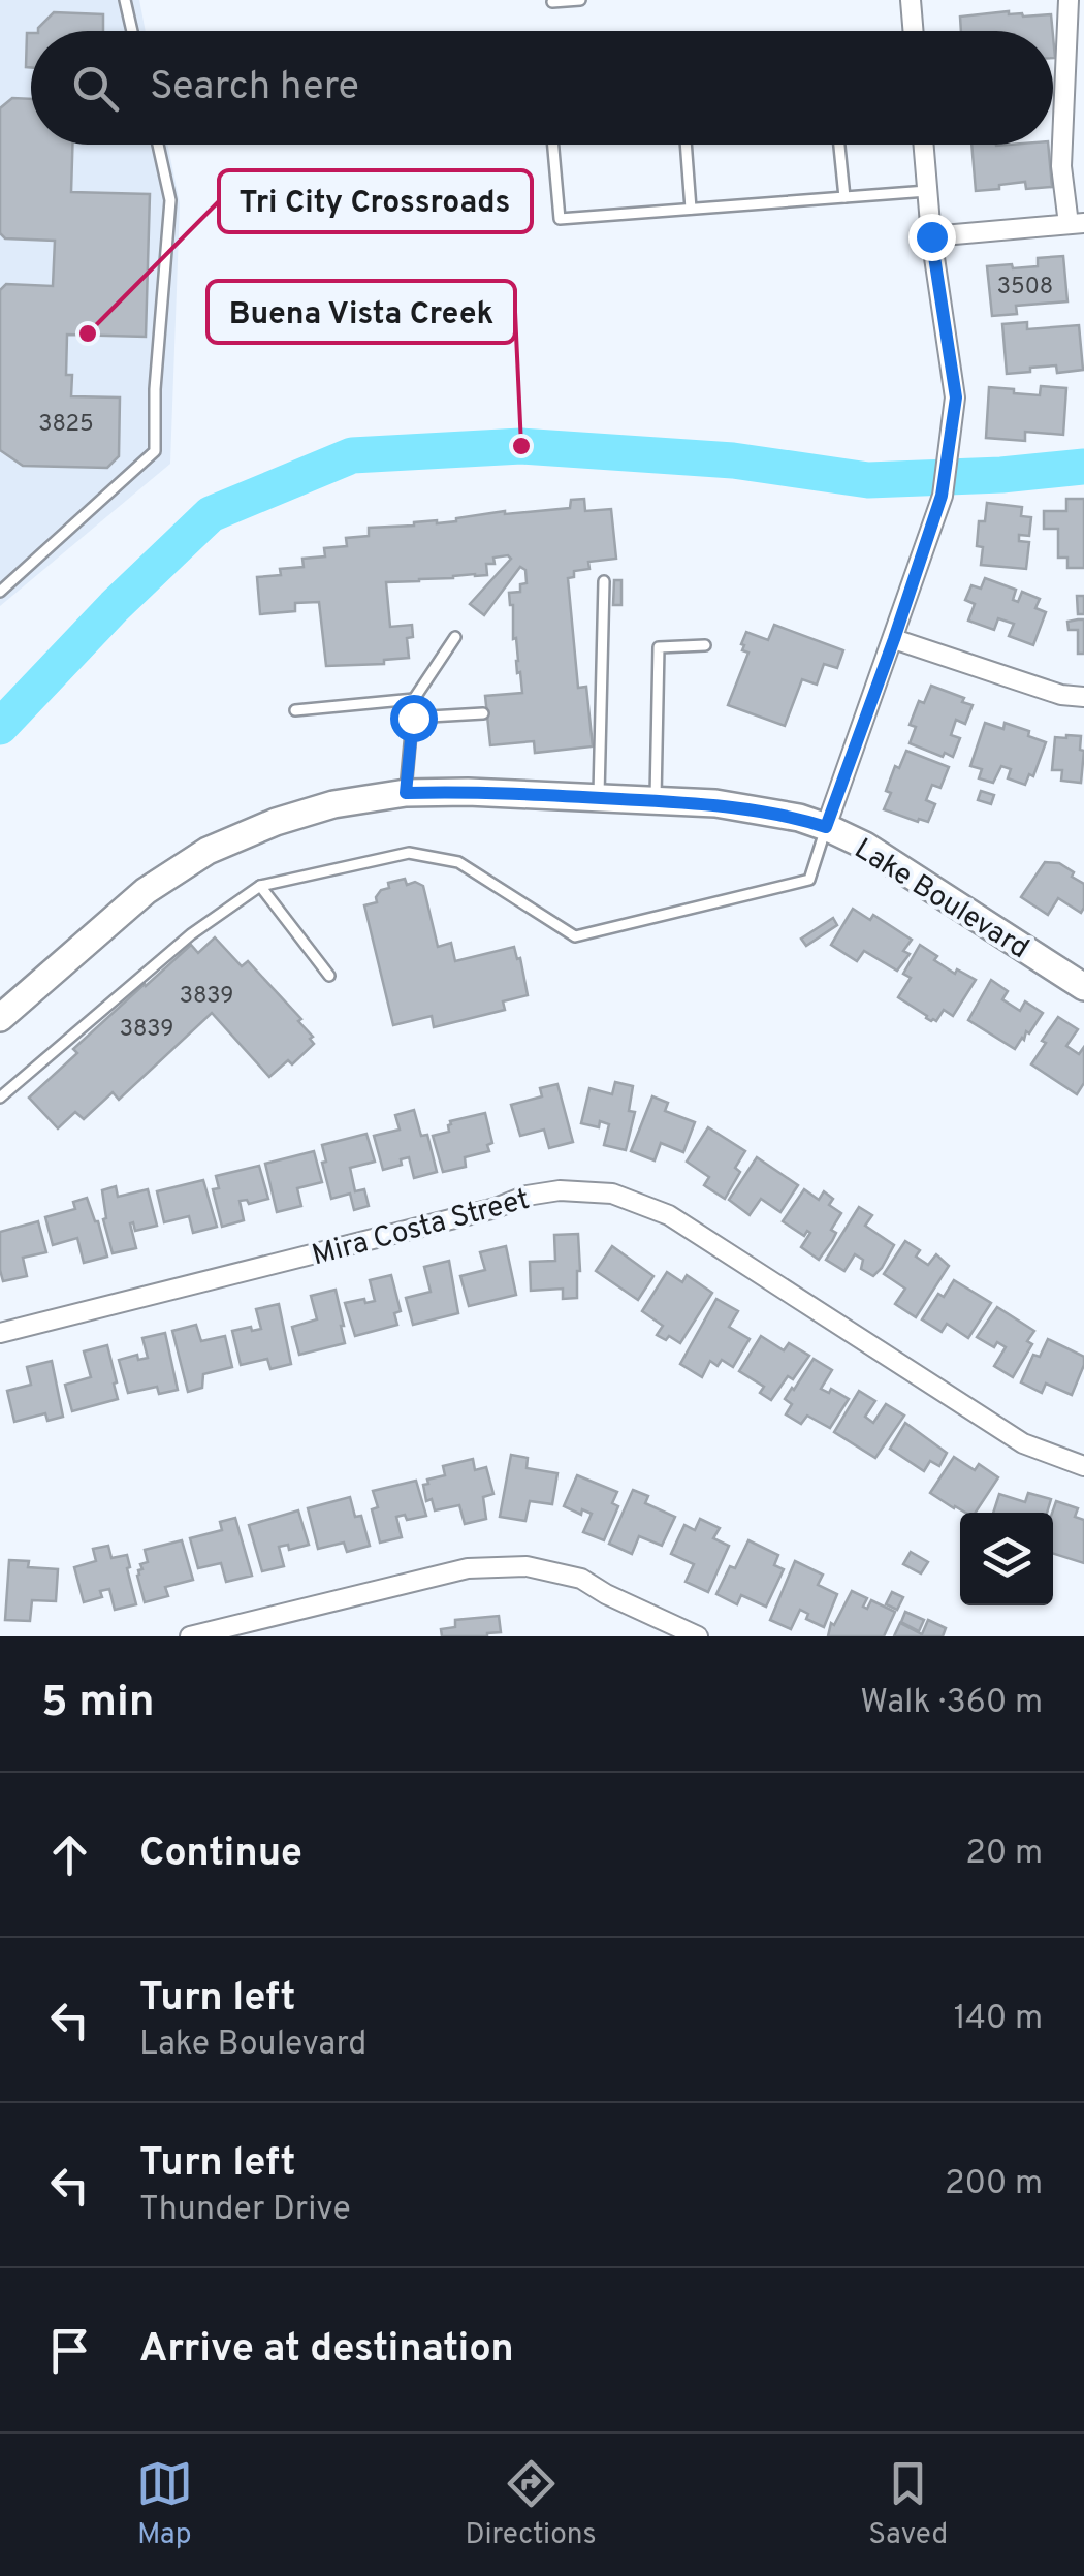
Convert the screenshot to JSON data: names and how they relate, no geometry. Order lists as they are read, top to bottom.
{
  "streets": {
    "main road": ["Lake Boulevard"],
    "street": ["Mira Costa Street"]
  },
  "places": ["Tri City Crossroads", "Buena Vista Creek"],
  "house_numbers": [
    "3508",
    "3825",
    "3839",
    "3839"
  ],
  "page": {
    "search": "Search here",
    "heading": ["5 min", "Walk · 360 m"],
    "list": [
      ["Continue", "20 m"],
      ["Turn left", "Lake Boulevard", "140 m"],
      ["Turn left", "Thunder Drive", "200 m"],
      "Arrive at destination"
    ],
    "nav": ["Map", "Directions", "Saved"]
  }
}
